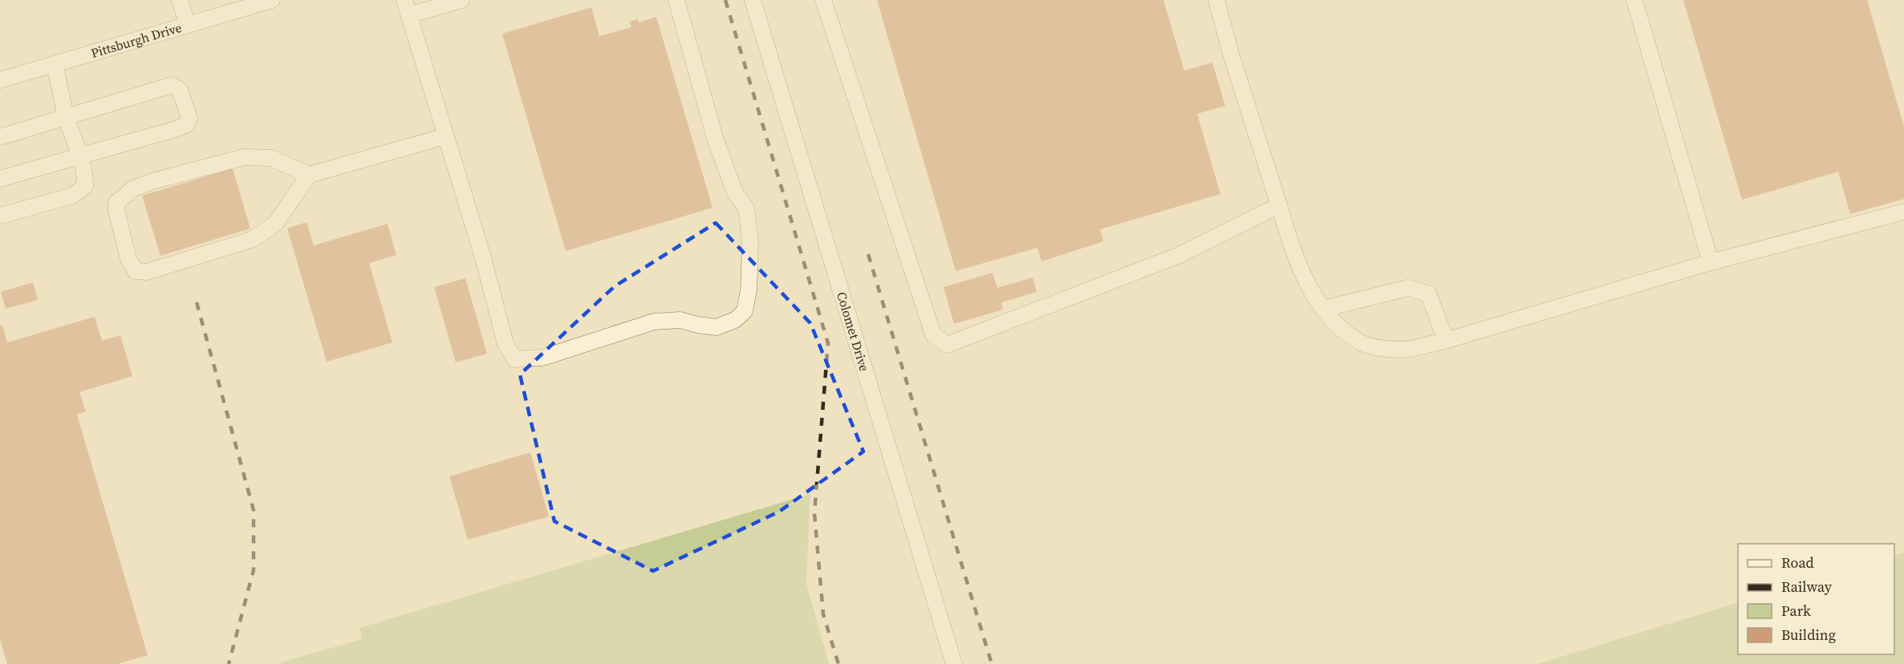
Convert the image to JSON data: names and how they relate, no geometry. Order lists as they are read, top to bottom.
{
  "streets": {
    "street": ["Pittsburgh Drive", "Colomet Drive"]
  },
  "legend": [
    "Road",
    "Railway",
    "Park",
    "Building"
  ]
}
